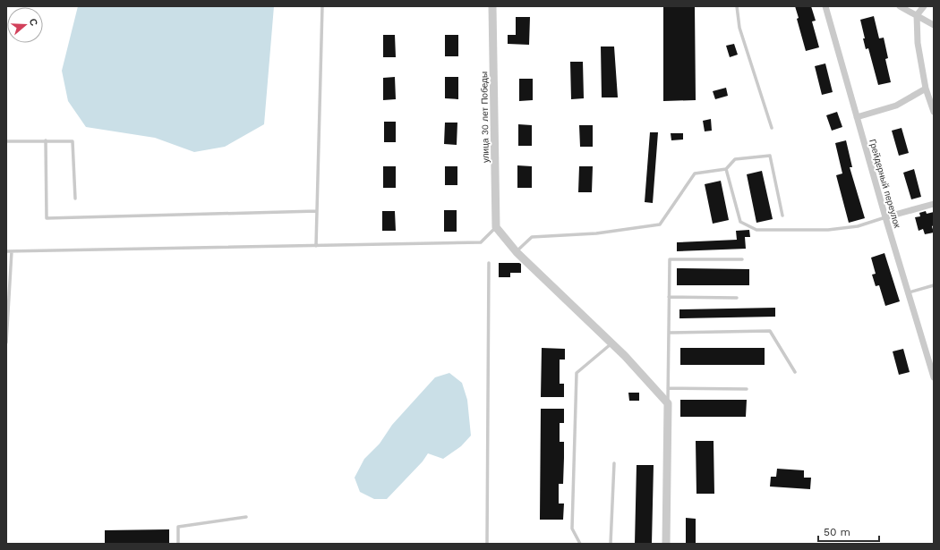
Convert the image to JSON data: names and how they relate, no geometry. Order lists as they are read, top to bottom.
{
  "streets": {
    "street": ["улица 30 лет Победы", "Грейдерный переулок"]
  },
  "scale_bar": "50 m",
  "north": "right"
}
